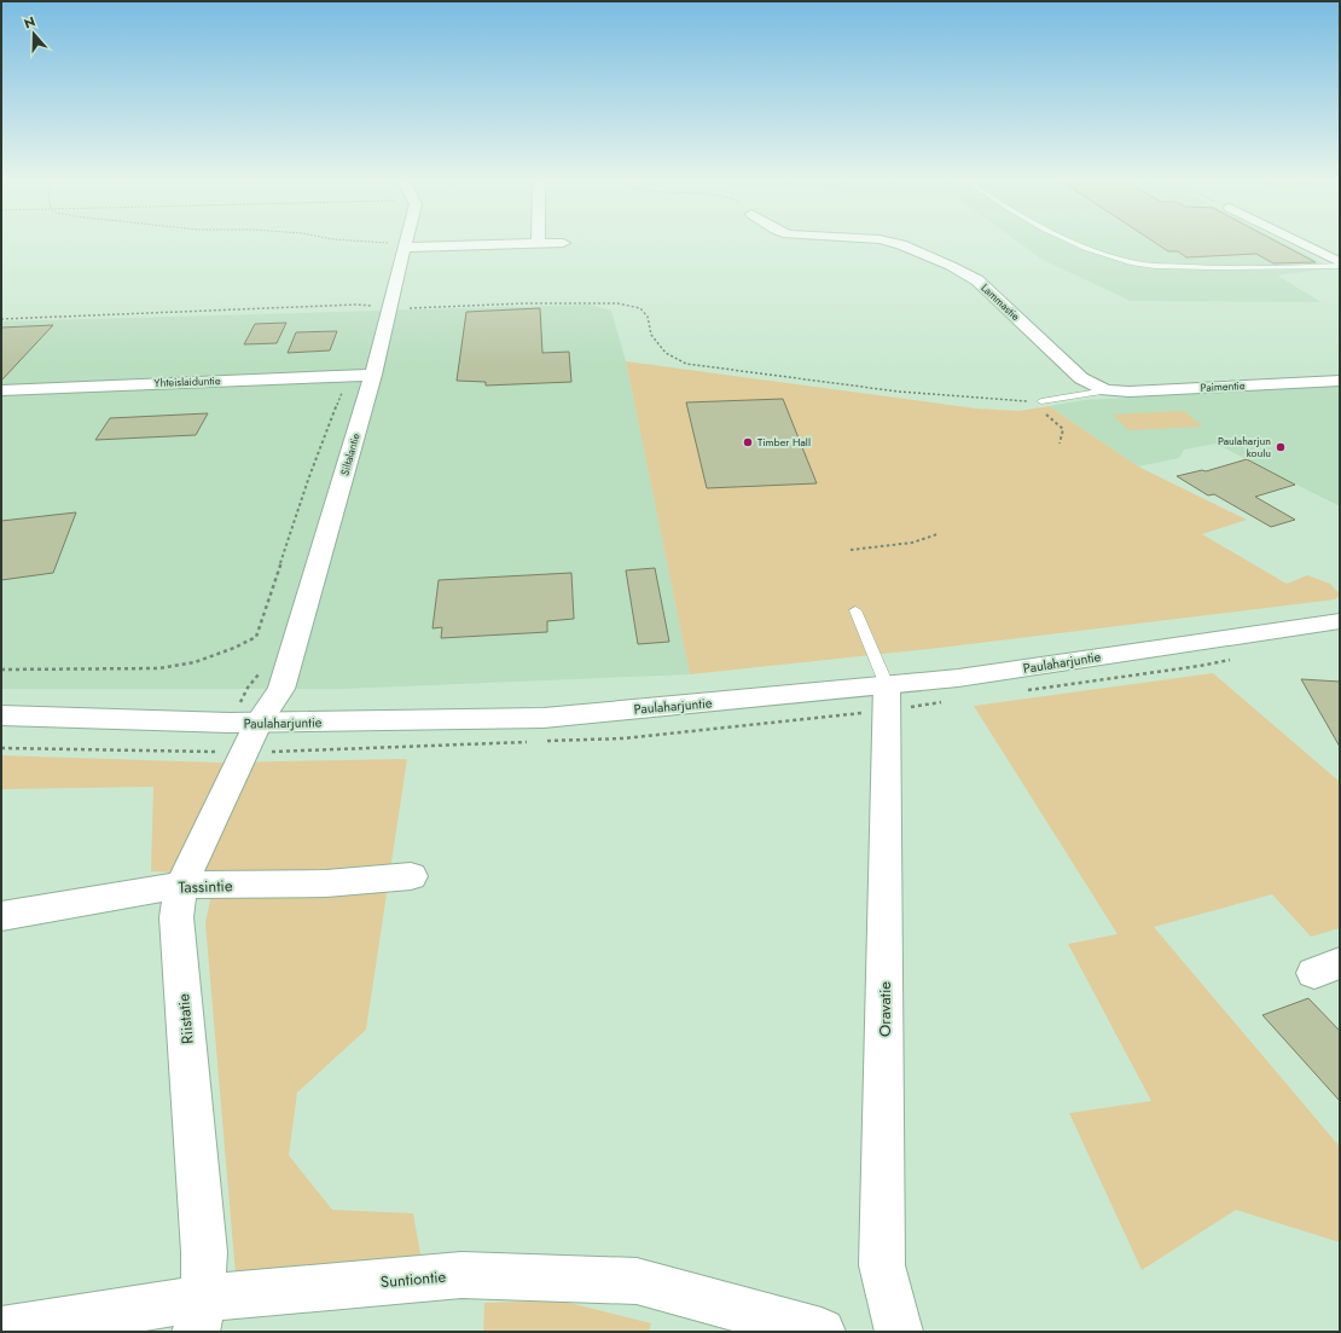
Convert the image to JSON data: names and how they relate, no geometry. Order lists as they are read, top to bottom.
{
  "streets": {
    "street": [
      "Lammastie",
      "Yhteislaiduntie",
      "Paimentie",
      "Siltalantie",
      "Paulaharjuntie",
      "Tassintie",
      "Oravatie",
      "Riistatie",
      "Suntiontie"
    ]
  },
  "crossings": [
    ["Lammastie", "Paimentie"],
    ["Yhteislaiduntie", "Siltalantie"],
    ["Siltalantie", "Paulaharjuntie"],
    ["Siltalantie", "Riistatie"],
    ["Paulaharjuntie", "Oravatie"],
    ["Paulaharjuntie", "Riistatie"],
    ["Tassintie", "Riistatie"],
    ["Riistatie", "Suntiontie"]
  ],
  "places": ["Timber Hall", "Paulaharjun koulu"],
  "north": "top"
}
